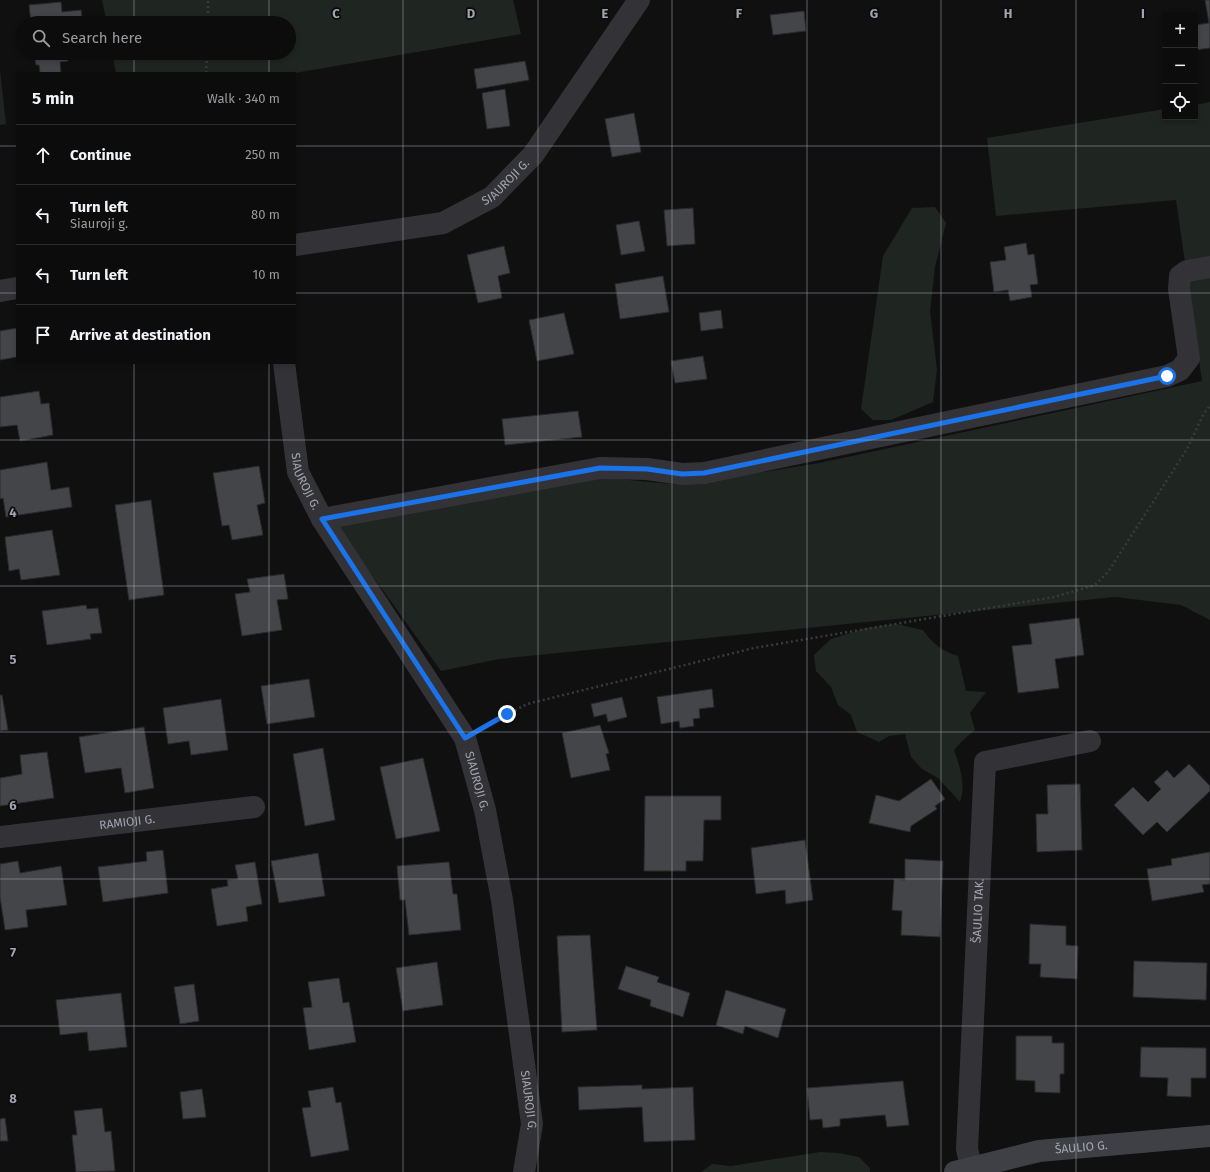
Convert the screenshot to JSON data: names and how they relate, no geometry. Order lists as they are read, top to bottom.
{
  "streets": {
    "street": [
      "SIAUROJI G.",
      "RAMIOJI G.",
      "ŠAULIO TAK.",
      "ŠAULIO G."
    ]
  },
  "crossings": [
    ["ŠAULIO TAK.", "ŠAULIO G."]
  ],
  "page": {
    "map_buttons": ["+", "−"],
    "search": "Search here",
    "heading": ["5 min", "Walk · 340 m"],
    "list": [
      ["Continue", "250 m"],
      ["Turn left", "Siauroji g.", "80 m"],
      ["Turn left", "10 m"],
      "Arrive at destination"
    ]
  },
  "grid": {
    "columns": [
      "C",
      "D",
      "E",
      "F",
      "G",
      "H",
      "I"
    ],
    "rows": [
      "4",
      "5",
      "6",
      "7",
      "8"
    ]
  }
}
